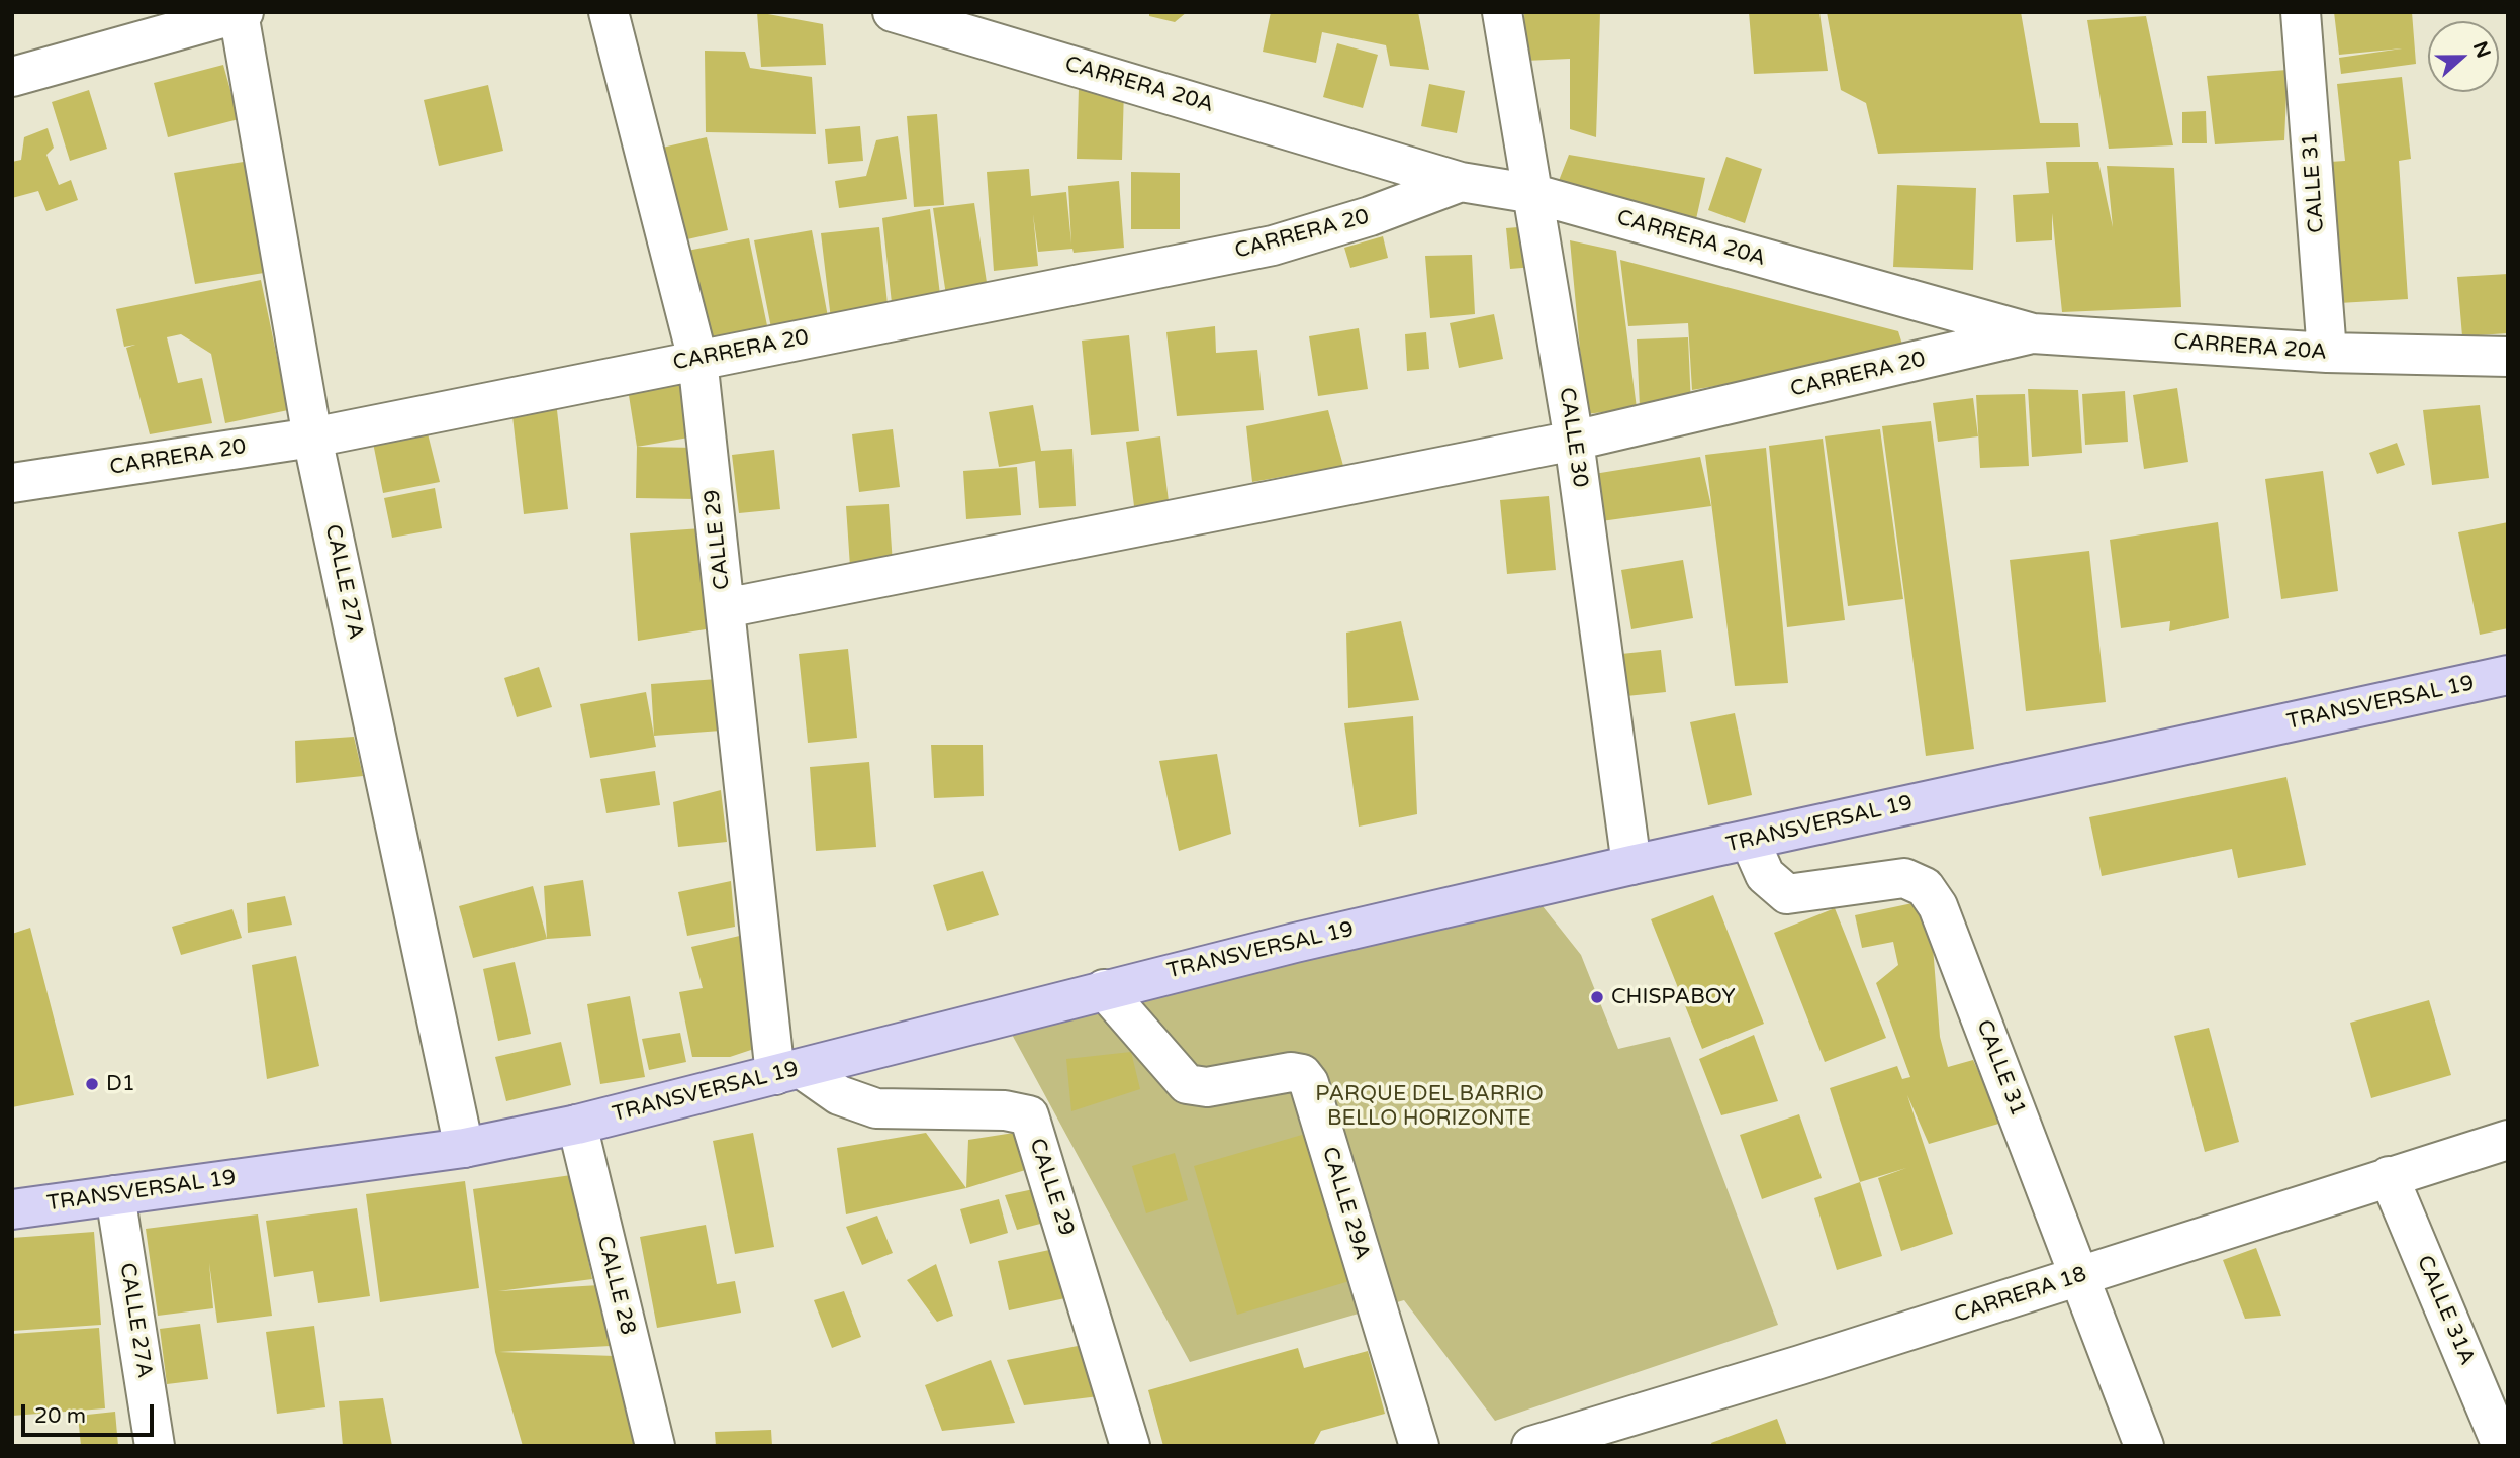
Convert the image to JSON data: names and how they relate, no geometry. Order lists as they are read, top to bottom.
{
  "streets": {
    "main road": ["TRANSVERSAL 19"],
    "street": [
      "CARRERA 20A",
      "CALLE 31",
      "CARRERA 20",
      "CALLE 30",
      "CALLE 29",
      "CALLE 27A",
      "CALLE 29A",
      "CALLE 28",
      "CARRERA 18",
      "CALLE 31A"
    ]
  },
  "crossings": [
    ["CARRERA 20A", "CALLE 31"],
    ["CARRERA 20A", "CARRERA 20"],
    ["CARRERA 20A", "CALLE 30"],
    ["CALLE 31", "TRANSVERSAL 19"],
    ["CALLE 31", "CARRERA 18"],
    ["CARRERA 20", "CALLE 30"],
    ["CARRERA 20", "CALLE 29"],
    ["CARRERA 20", "CALLE 27A"],
    ["CALLE 30", "TRANSVERSAL 19"],
    ["CALLE 29", "TRANSVERSAL 19"],
    ["CALLE 27A", "TRANSVERSAL 19"],
    ["TRANSVERSAL 19", "CALLE 29A"],
    ["TRANSVERSAL 19", "CALLE 28"],
    ["CARRERA 18", "CALLE 31A"]
  ],
  "parks": ["PARQUE DEL BARRIO BELLO HORIZONTE"],
  "places": ["CHISPABOY", "D1"],
  "scale_bar": "20 m",
  "north": "right"
}
